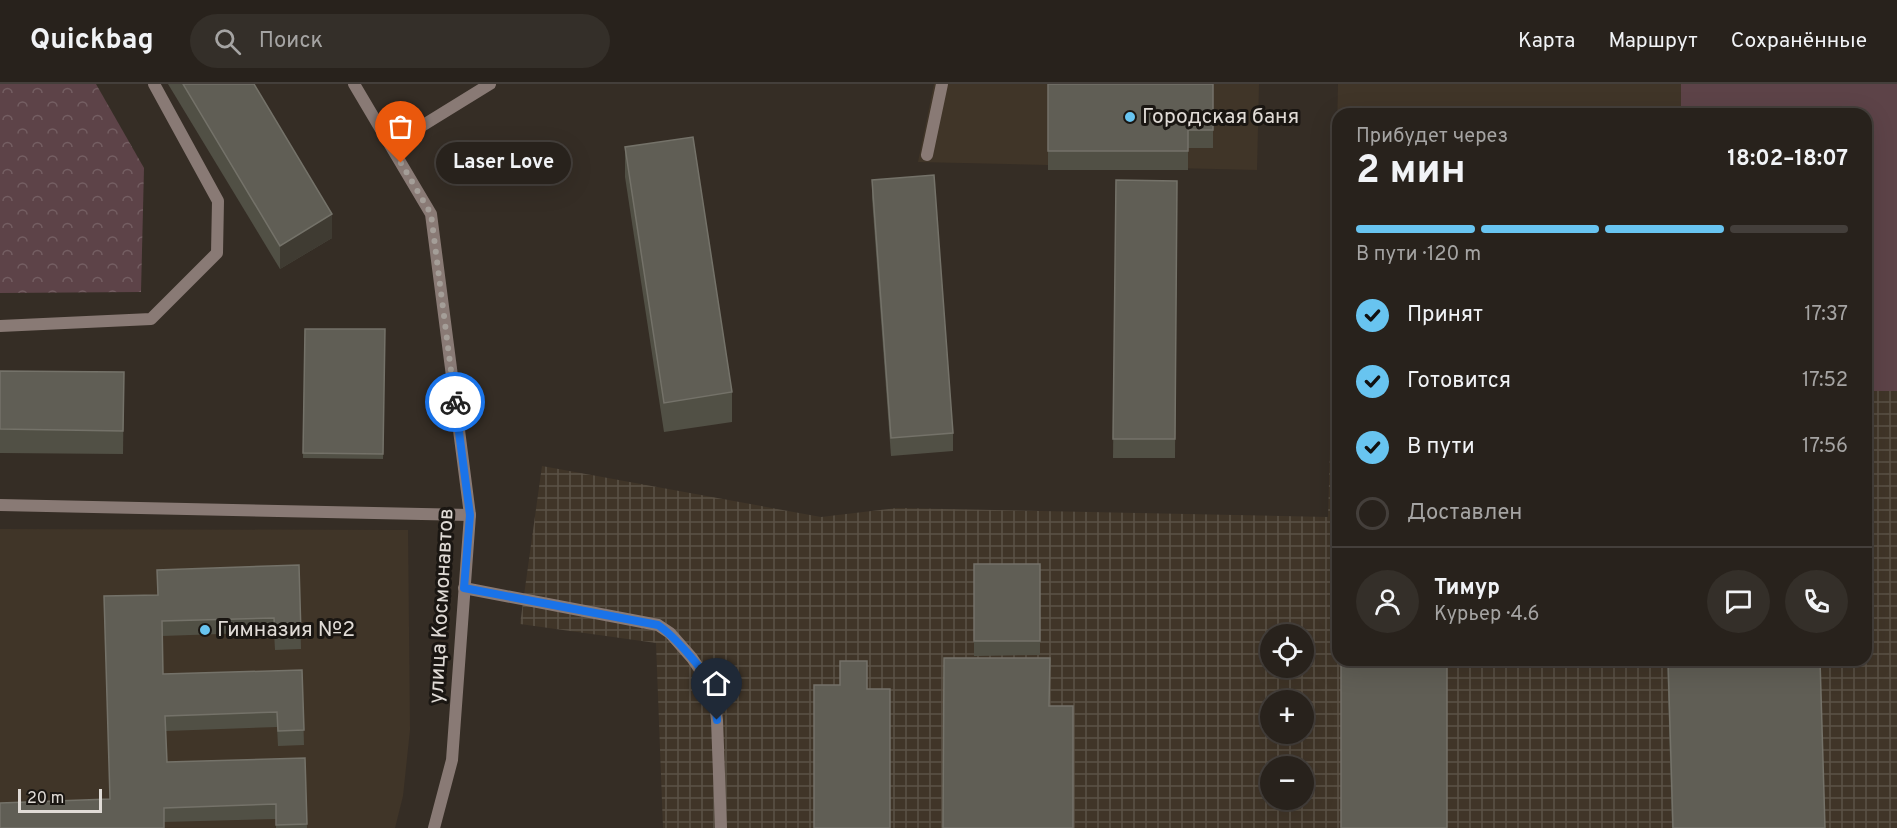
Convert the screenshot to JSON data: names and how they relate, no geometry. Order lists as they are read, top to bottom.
{
  "streets": {
    "street": ["улица Космонавтов"]
  },
  "places": ["Городская баня", "Laser Love", "Гимназия №2"],
  "scale_bar": "20 m",
  "page": {
    "header": "Quickbag",
    "search": "Поиск",
    "nav": ["Карта", "Маршрут", "Сохранённые"],
    "heading": ["2 мин", "Прибудет через", "18:02–18:07"],
    "panel": ["Тимур", "Курьер · 4.6"],
    "bubble": "Laser Love",
    "bar": "В пути · 120 m",
    "list": [
      ["Принят", "17:37"],
      ["Готовится", "17:52"],
      ["В пути", "17:56"],
      "Доставлен"
    ],
    "map_buttons": ["+", "−"],
    "scale": "20 m"
  }
}
